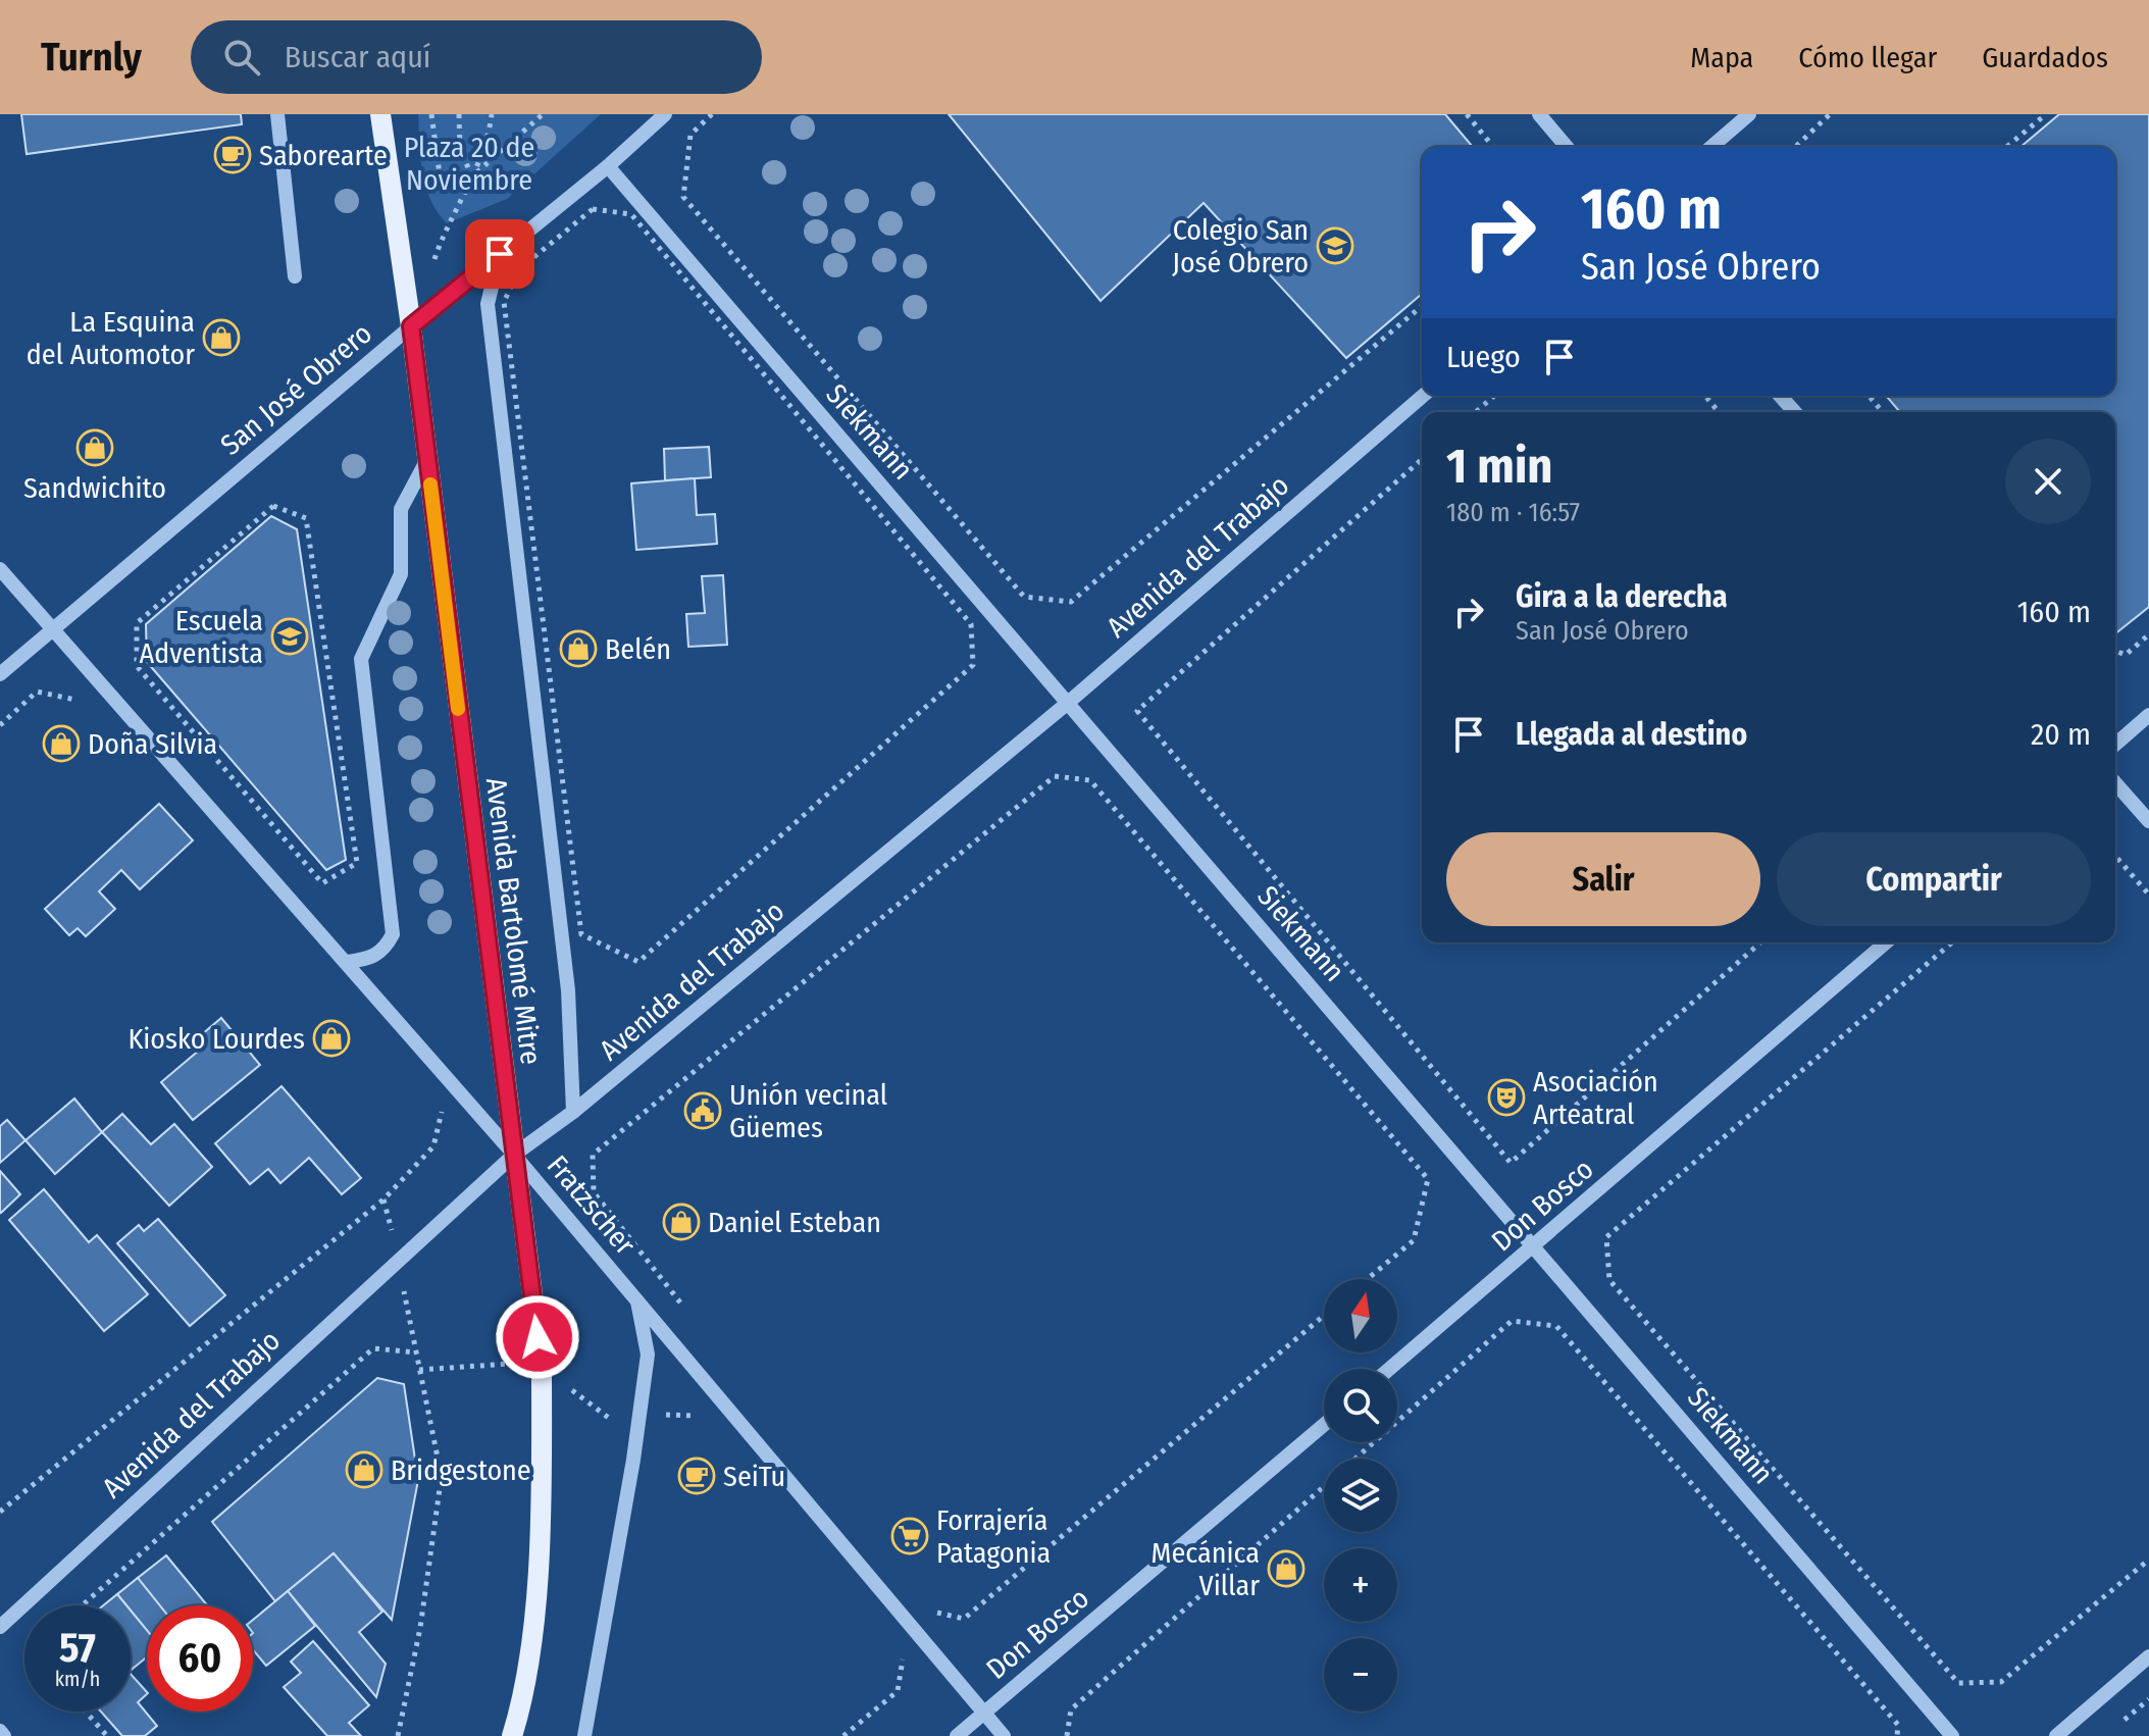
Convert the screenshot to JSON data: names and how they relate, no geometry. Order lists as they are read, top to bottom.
{
  "streets": {
    "main road": ["Avenida Bartolomé Mitre"],
    "street": [
      "San José Obrero",
      "Siekmann",
      "Avenida del Trabajo",
      "Fratzscher",
      "Don Bosco"
    ]
  },
  "crossings": [
    ["San José Obrero", "Siekmann"],
    ["San José Obrero", "Avenida Bartolomé Mitre"],
    ["San José Obrero", "Fratzscher"],
    ["Siekmann", "Avenida del Trabajo"],
    ["Siekmann", "Don Bosco"],
    ["Avenida del Trabajo", "Avenida Bartolomé Mitre"],
    ["Avenida del Trabajo", "Fratzscher"],
    ["Avenida Bartolomé Mitre", "Fratzscher"],
    ["Fratzscher", "Don Bosco"]
  ],
  "parks": ["Plaza 20 de Noviembre"],
  "places": {
    "cafe": ["Saborearte", "SeiTu"],
    "school or university": ["Colegio San José Obrero", "Escuela Adventista"],
    "shop": [
      "La Esquina del Automotor",
      "Sandwichito",
      "Belén",
      "Doña Silvia",
      "Kiosko Lourdes",
      "Daniel Esteban",
      "Bridgestone",
      "Mecánica Villar"
    ],
    "theatre": ["Asociación Arteatral"],
    "public building": ["Unión vecinal Güemes"],
    "supermarket": ["Forrajería Patagonia"]
  },
  "north": "top",
  "page": {
    "header": "Turnly",
    "search": "Buscar aquí",
    "nav": ["Mapa", "Cómo llegar", "Guardados"],
    "turn": ["160 m", "San José Obrero"],
    "then": "Luego",
    "heading": ["1 min", "180 m · 16:57"],
    "list": [
      {
        "name": "Gira a la derecha",
        "note": "San José Obrero",
        "value": "160 m"
      },
      {
        "name": "Llegada al destino",
        "value": "20 m"
      }
    ],
    "buttons": ["Salir", "Compartir"],
    "map_buttons": ["+", "−"],
    "speed": "57 km/h",
    "limit": "60"
  }
}
